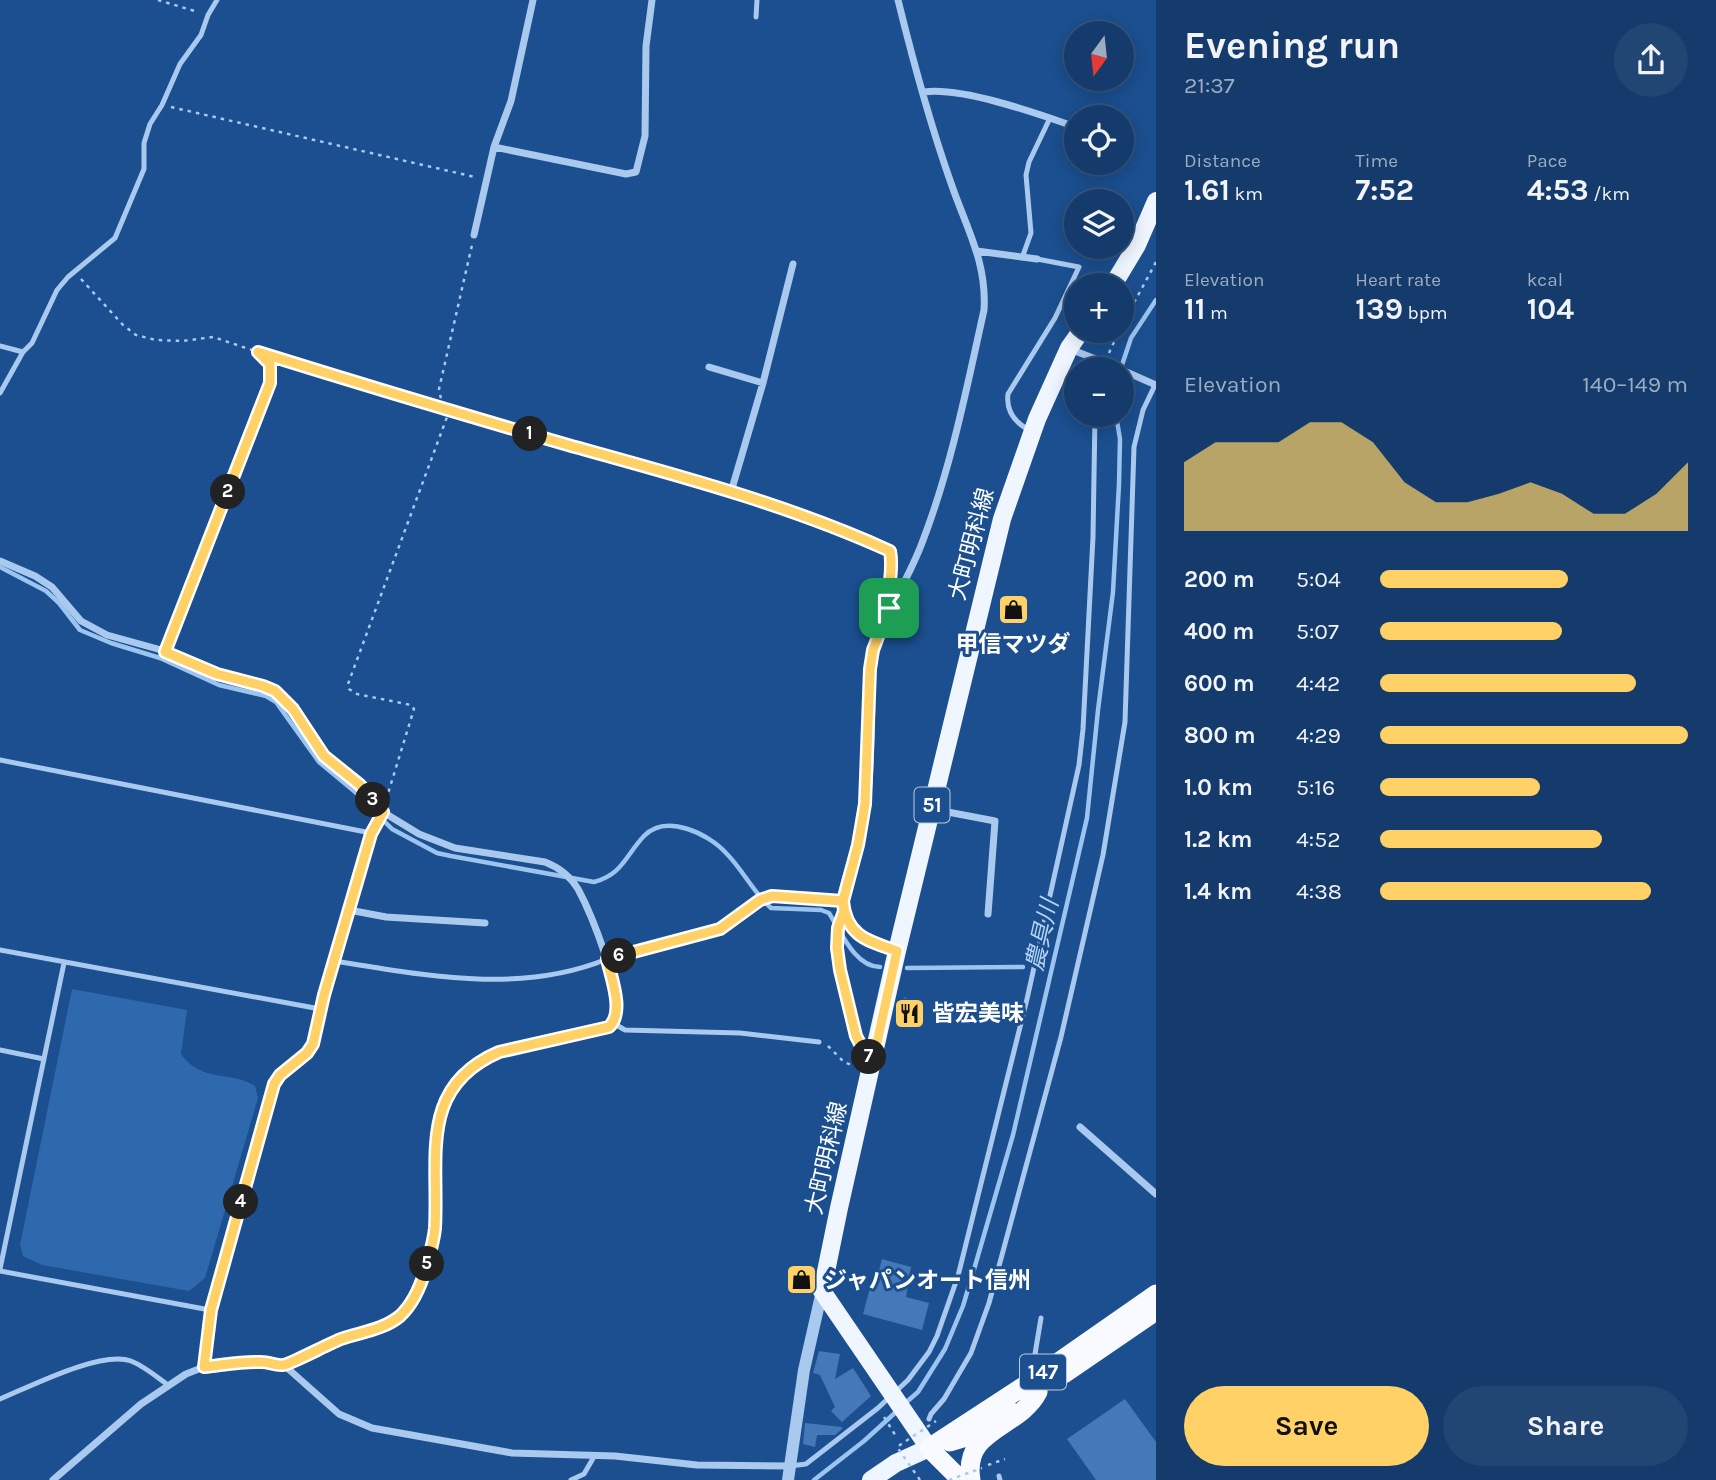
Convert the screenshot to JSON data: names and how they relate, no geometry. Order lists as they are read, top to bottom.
{
  "streets": {
    "highway": ["147"],
    "main road": ["大町明科線", "51"]
  },
  "water": ["農具川"],
  "places": {
    "shop": ["甲信マツダ", "ジャパンオート信州"],
    "restaurant": ["皆宏美味"]
  },
  "north": "bottom",
  "page": {
    "heading": ["Evening run", "21:37"],
    "map_buttons": ["+", "−"],
    "stats": [
      ["Distance", "1.61 km"],
      ["Time", "7:52"],
      ["Pace", "4:53 /km"],
      ["Elevation", "11 m"],
      ["Heart rate", "139 bpm"],
      ["kcal", "104"]
    ],
    "chart": ["Elevation", "140–149 m"],
    "pins": [
      "1",
      "2",
      "3",
      "6",
      "7",
      "4",
      "5"
    ],
    "list": [
      {
        "name": "200 m",
        "note": "5:04"
      },
      {
        "name": "400 m",
        "note": "5:07"
      },
      {
        "name": "600 m",
        "note": "4:42"
      },
      {
        "name": "800 m",
        "note": "4:29"
      },
      {
        "name": "1.0 km",
        "note": "5:16"
      },
      {
        "name": "1.2 km",
        "note": "4:52"
      },
      {
        "name": "1.4 km",
        "note": "4:38"
      }
    ],
    "buttons": ["Save", "Share"]
  }
}
